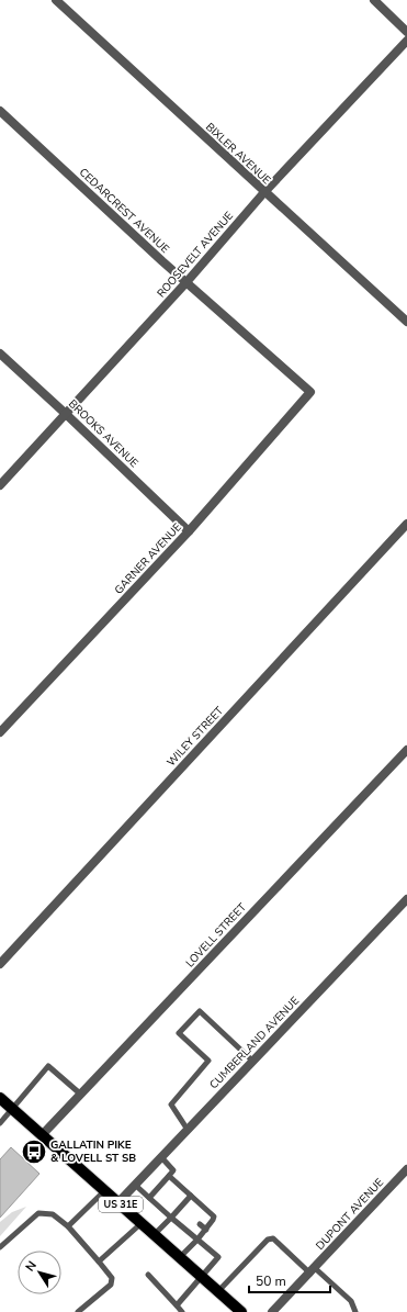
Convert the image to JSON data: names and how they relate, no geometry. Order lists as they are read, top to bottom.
{
  "streets": {
    "main road": ["US 31E"],
    "street": [
      "BIXLER AVENUE",
      "CEDARCREST AVENUE",
      "ROOSEVELT AVENUE",
      "BROOKS AVENUE",
      "GARNER AVENUE",
      "WILEY STREET",
      "LOVELL STREET",
      "CUMBERLAND AVENUE",
      "DUPONT AVENUE"
    ]
  },
  "crossings": [
    ["BIXLER AVENUE", "ROOSEVELT AVENUE"],
    ["CEDARCREST AVENUE", "ROOSEVELT AVENUE"],
    ["CEDARCREST AVENUE", "GARNER AVENUE"],
    ["ROOSEVELT AVENUE", "BROOKS AVENUE"],
    ["BROOKS AVENUE", "GARNER AVENUE"],
    ["LOVELL STREET", "US 31E"],
    ["CUMBERLAND AVENUE", "US 31E"]
  ],
  "places": {
    "bus stop": ["GALLATIN PIKE & LOVELL ST SB"]
  },
  "scale_bar": "50 m",
  "north": "top left"
}
